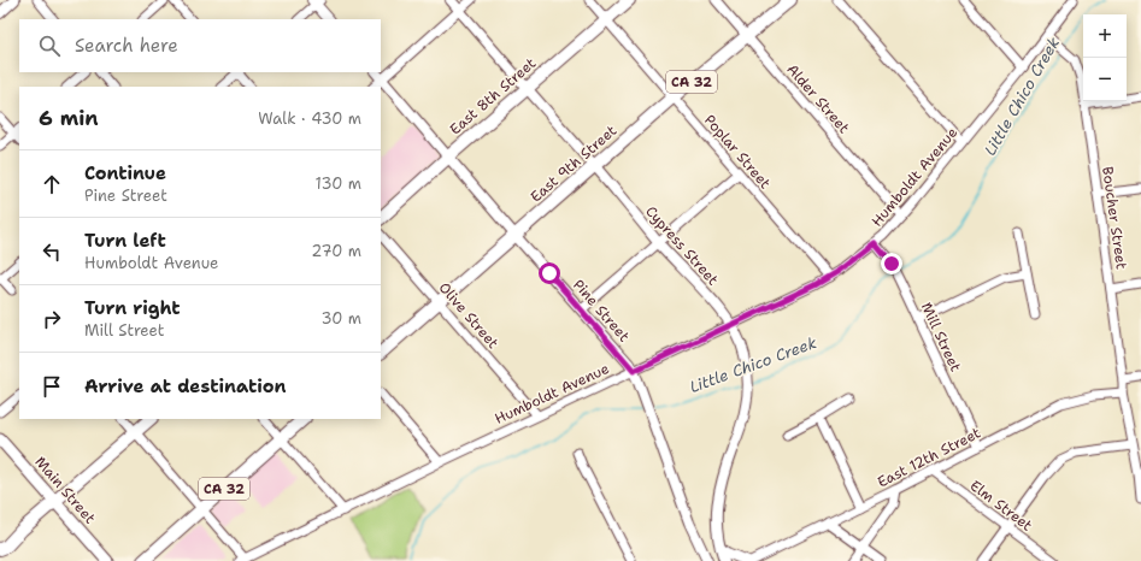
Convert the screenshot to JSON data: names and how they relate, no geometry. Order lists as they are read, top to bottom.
{
  "streets": {
    "main road": [
      "CA 32",
      "East 8th Street",
      "East 9th Street",
      "Main Street"
    ],
    "street": [
      "Alder Street",
      "Poplar Street",
      "Humboldt Avenue",
      "Boucher Street",
      "Cypress Street",
      "Pine Street",
      "Olive Street",
      "Mill Street",
      "East 12th Street",
      "Elm Street"
    ]
  },
  "crossings": [
    ["East 8th Street", "Poplar Street"],
    ["East 8th Street", "Cypress Street"],
    ["East 8th Street", "Pine Street"],
    ["Alder Street", "East 9th Street"],
    ["Alder Street", "Humboldt Avenue"],
    ["Poplar Street", "East 9th Street"],
    ["Poplar Street", "Humboldt Avenue"],
    ["East 9th Street", "Cypress Street"],
    ["East 9th Street", "Pine Street"],
    ["East 9th Street", "Olive Street"],
    ["Humboldt Avenue", "Boucher Street"],
    ["Humboldt Avenue", "Cypress Street"],
    ["Humboldt Avenue", "Pine Street"],
    ["Humboldt Avenue", "Olive Street"],
    ["Humboldt Avenue", "Mill Street"],
    ["Boucher Street", "East 12th Street"],
    ["Mill Street", "East 12th Street"],
    ["East 12th Street", "Elm Street"]
  ],
  "water": ["Little Chico Creek"],
  "page": {
    "map_buttons": ["+", "−"],
    "search": "Search here",
    "heading": ["6 min", "Walk · 430 m"],
    "list": [
      ["Continue", "Pine Street", "130 m"],
      ["Turn left", "Humboldt Avenue", "270 m"],
      ["Turn right", "Mill Street", "30 m"],
      "Arrive at destination"
    ]
  }
}
